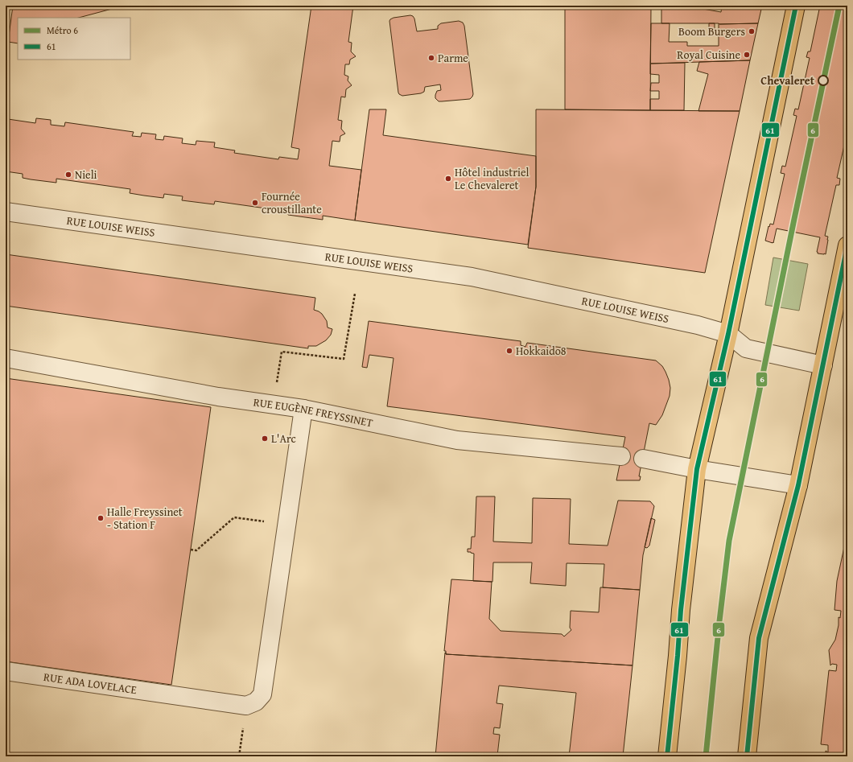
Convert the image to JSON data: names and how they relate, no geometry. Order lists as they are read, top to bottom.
{
  "streets": {
    "street": ["RUE LOUISE WEISS", "RUE EUGÈNE FREYSSINET", "RUE ADA LOVELACE"]
  },
  "crossings": [
    ["RUE EUGÈNE FREYSSINET", "RUE ADA LOVELACE"]
  ],
  "places": [
    "Boom Burgers",
    "Royal Cuisine",
    "Parme",
    "Chevaleret",
    "Nieli",
    "Hôtel industriel Le Chevaleret",
    "Fournée croustillante",
    "Hokkaido8",
    "L'Arc",
    "Halle Freyssinet - Station F"
  ],
  "lines": ["metro line 6", "transit line 61"],
  "legend": ["Métro 6", "61"]
}
